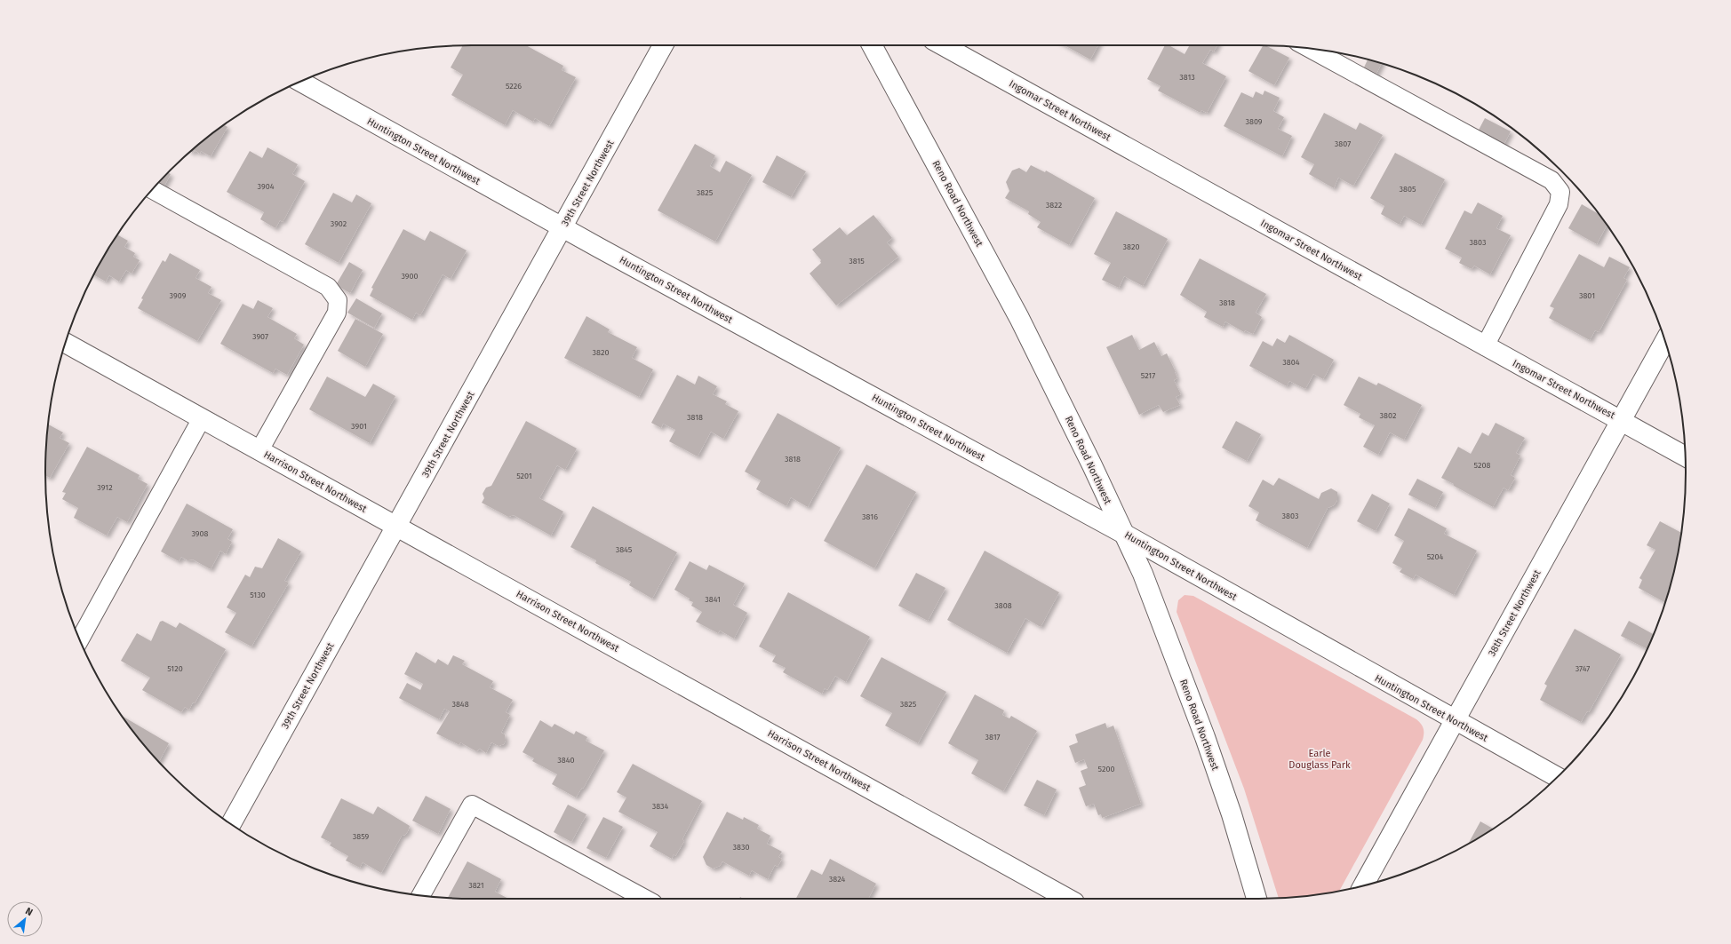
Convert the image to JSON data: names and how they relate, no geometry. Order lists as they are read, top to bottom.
{
  "streets": {
    "street": [
      "Ingomar Street Northwest",
      "Huntington Street Northwest",
      "39th Street Northwest",
      "Reno Road Northwest",
      "Harrison Street Northwest",
      "38th Street Northwest"
    ]
  },
  "crossings": [
    ["Ingomar Street Northwest", "38th Street Northwest"],
    ["Huntington Street Northwest", "39th Street Northwest"],
    ["Huntington Street Northwest", "Reno Road Northwest"],
    ["Huntington Street Northwest", "38th Street Northwest"],
    ["39th Street Northwest", "Harrison Street Northwest"]
  ],
  "parks": ["Earle Douglass Park"],
  "house_numbers": [
    "3813",
    "5226",
    "3809",
    "3807",
    "3904",
    "3805",
    "3825",
    "3822",
    "3902",
    "3803",
    "3820",
    "3815",
    "3900",
    "3909",
    "3801",
    "3818",
    "3907",
    "3820",
    "3804",
    "5217",
    "3802",
    "3818",
    "3901",
    "3818",
    "5208",
    "5201",
    "3912",
    "3803",
    "3816",
    "3908",
    "3845",
    "5204",
    "5130",
    "3841",
    "3808",
    "5120",
    "3747",
    "3848",
    "3825",
    "3817",
    "3840",
    "5200",
    "3834",
    "3859",
    "3830",
    "3824",
    "3821"
  ],
  "north": "top right"
}
